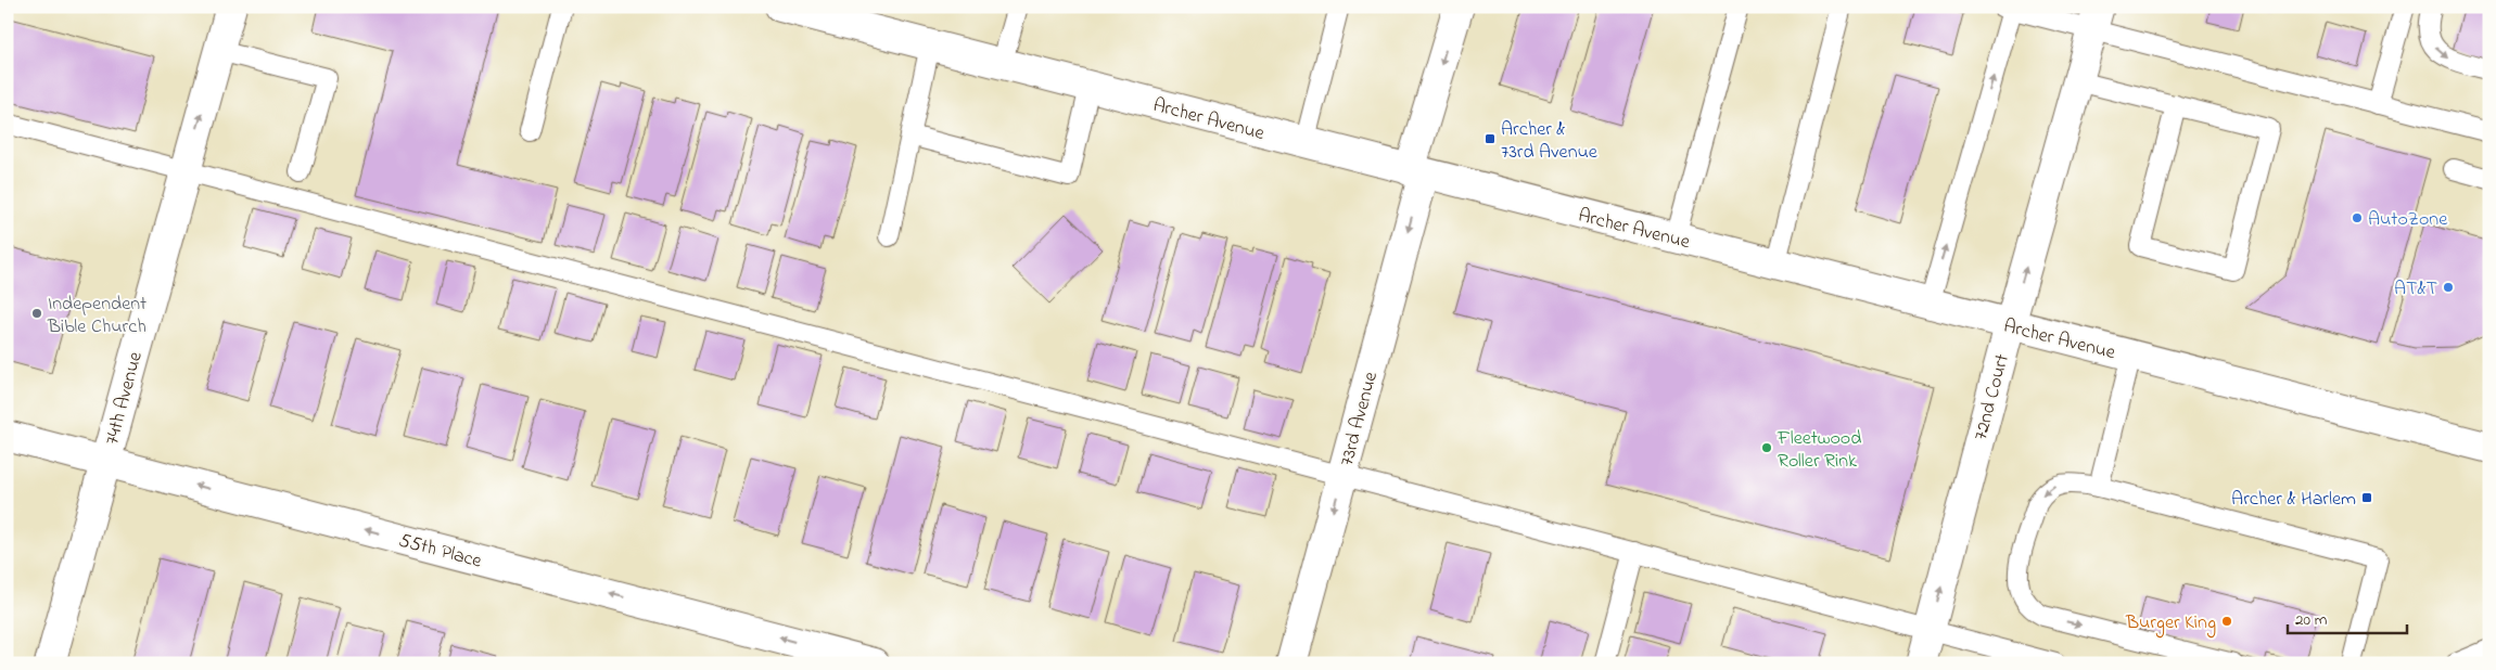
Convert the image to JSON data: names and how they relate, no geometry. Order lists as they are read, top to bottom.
{
  "streets": {
    "street": [
      "Archer Avenue",
      "72nd Court",
      "74th Avenue",
      "73rd Avenue",
      "55th Place"
    ]
  },
  "crossings": [
    ["Archer Avenue", "72nd Court"],
    ["Archer Avenue", "73rd Avenue"],
    ["74th Avenue", "55th Place"]
  ],
  "one_way": ["72nd Court", "73rd Avenue", "55th Place"],
  "places": {
    "transit": ["Archer & 73rd Avenue", "Archer & Harlem"],
    "other": [
      "AutoZone",
      "AT&T",
      "Independent Bible Church",
      "Fleetwood Roller Rink",
      "Burger King"
    ]
  },
  "scale_bar": "20 m"
}
